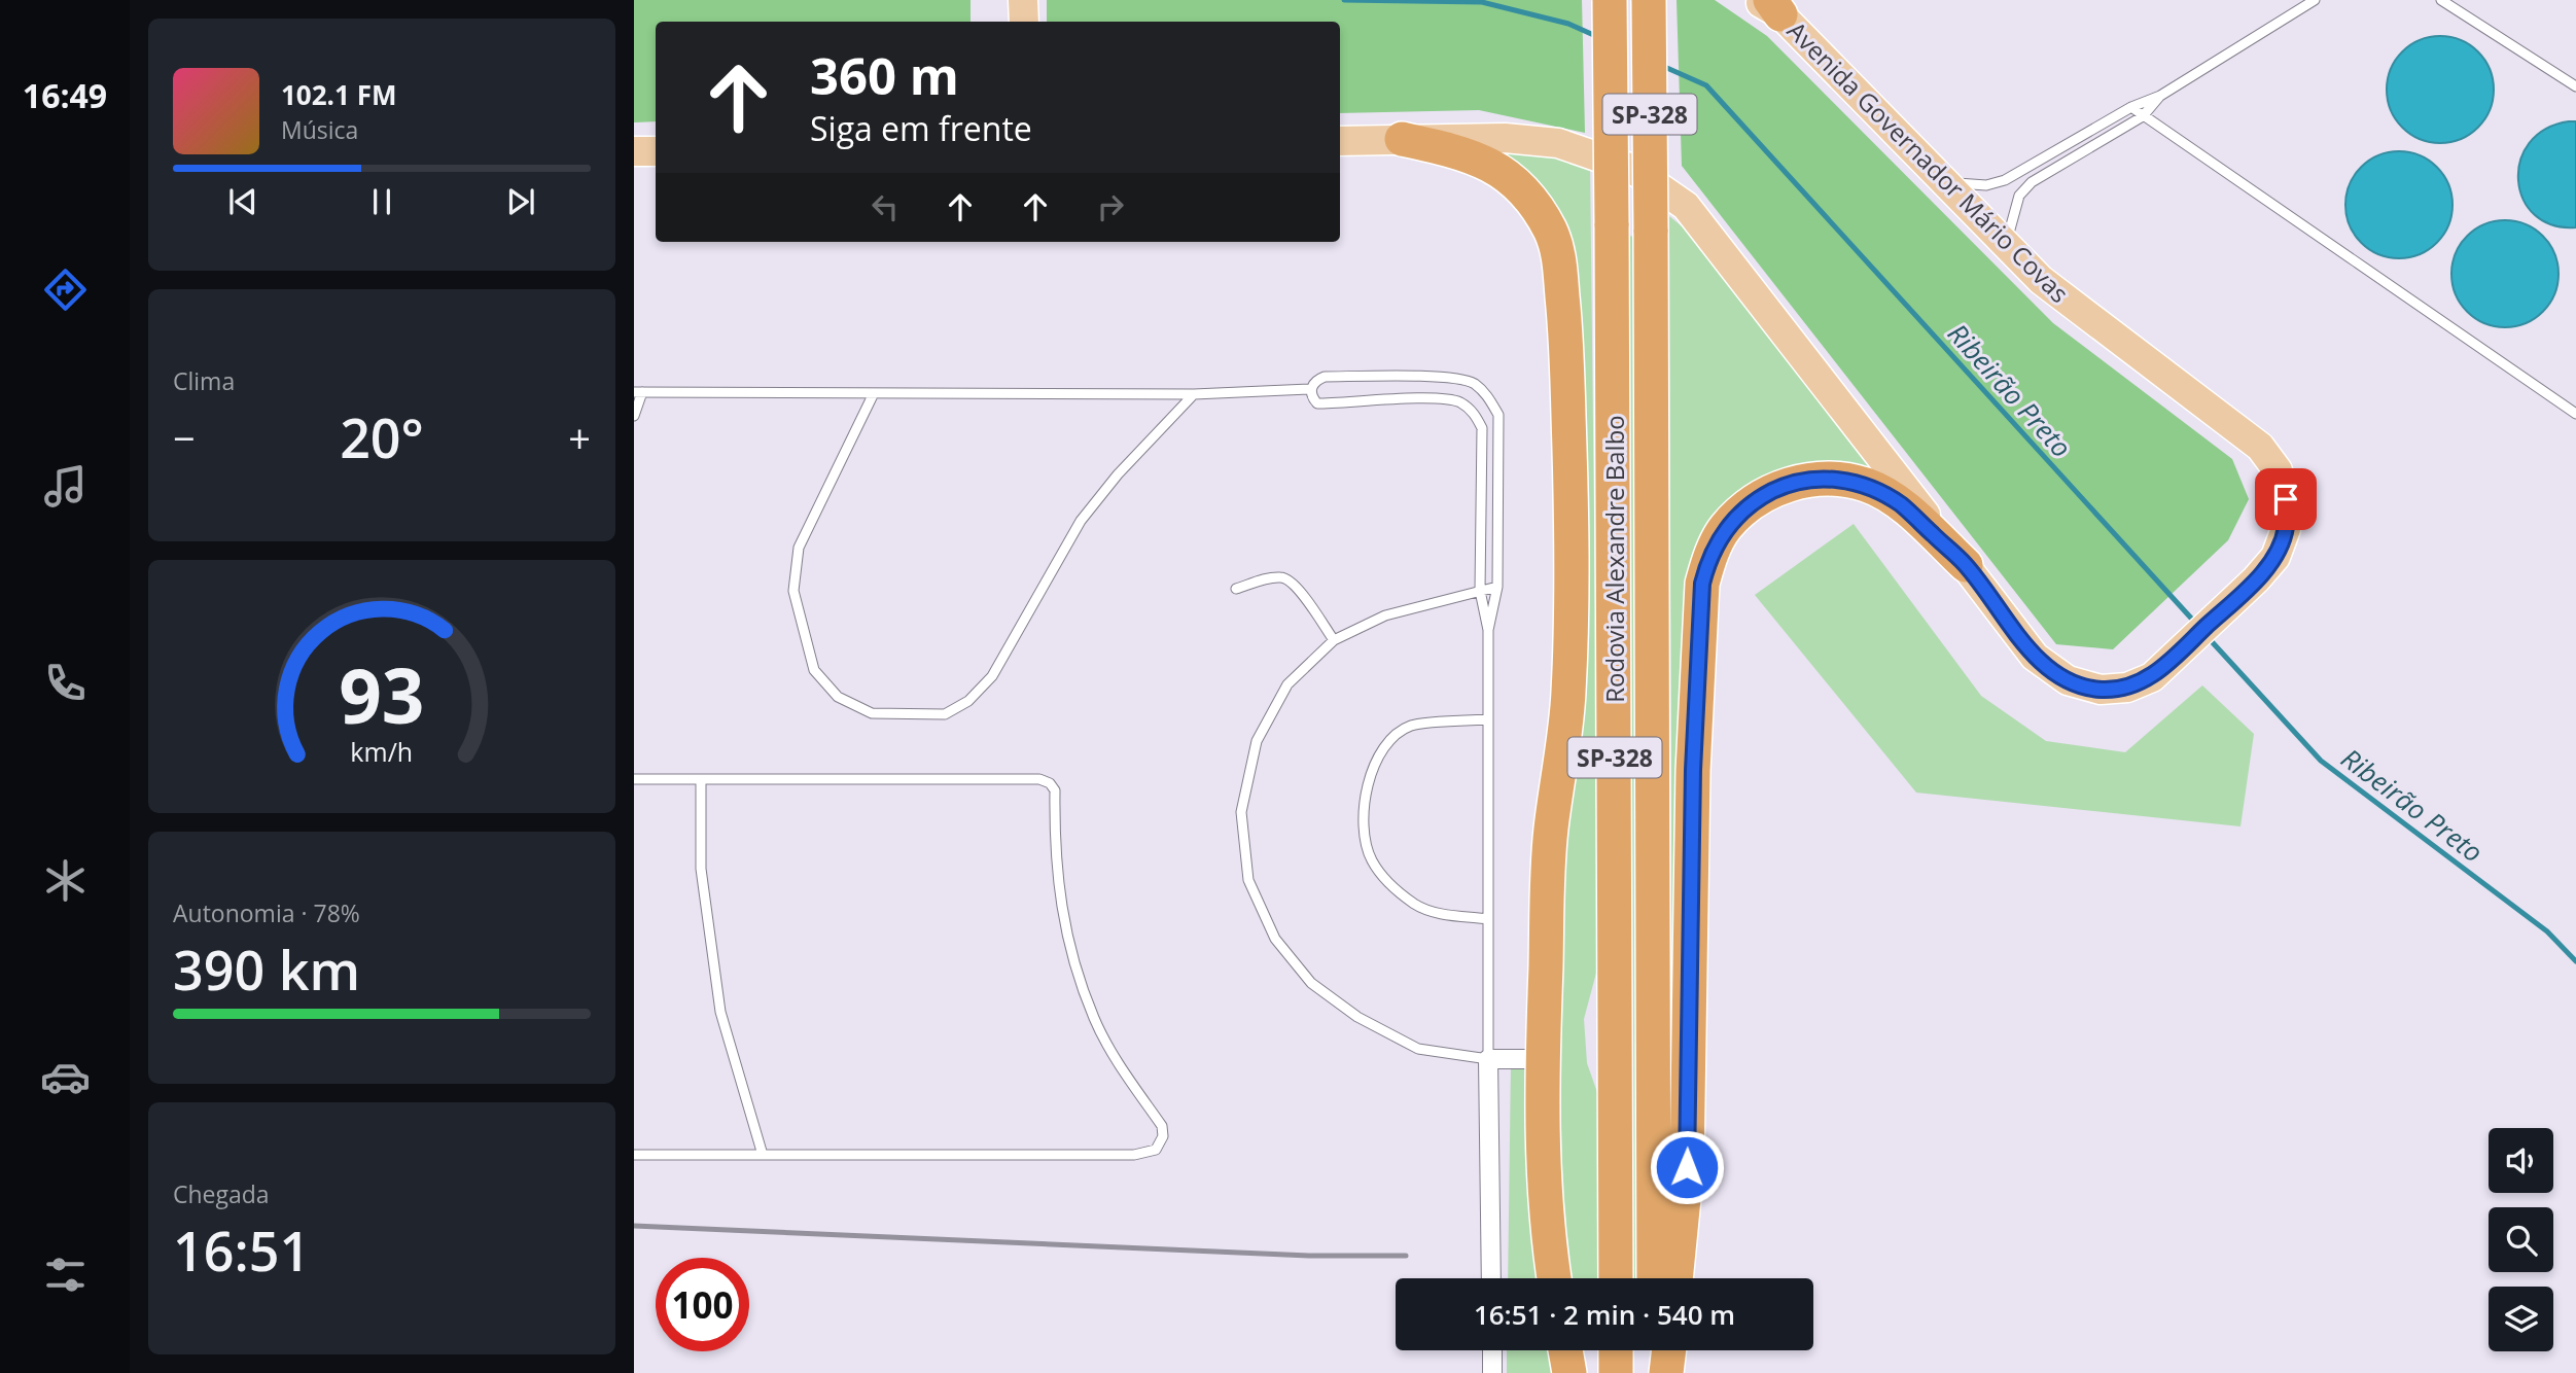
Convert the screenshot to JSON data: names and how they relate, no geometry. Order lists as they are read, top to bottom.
{
  "streets": {
    "highway": ["SP-328", "Rodovia Alexandre Balbo"],
    "main road": ["Avenida Governador Mário Covas"]
  },
  "water": ["Ribeirão Preto"],
  "page": {
    "tabs": "16:49",
    "turn": ["360 m", "Siga em frente"],
    "song": ["102.1 FM", "Música"],
    "tile": [
      "Clima",
      ["Autonomia · 78%", "390 km"],
      ["Chegada", "16:51"]
    ],
    "heat": ["−", "20°", "+"],
    "limit": "100",
    "trip": "16:51 · 2 min · 540 m",
    "gauge": ["93", "km/h"]
  }
}
